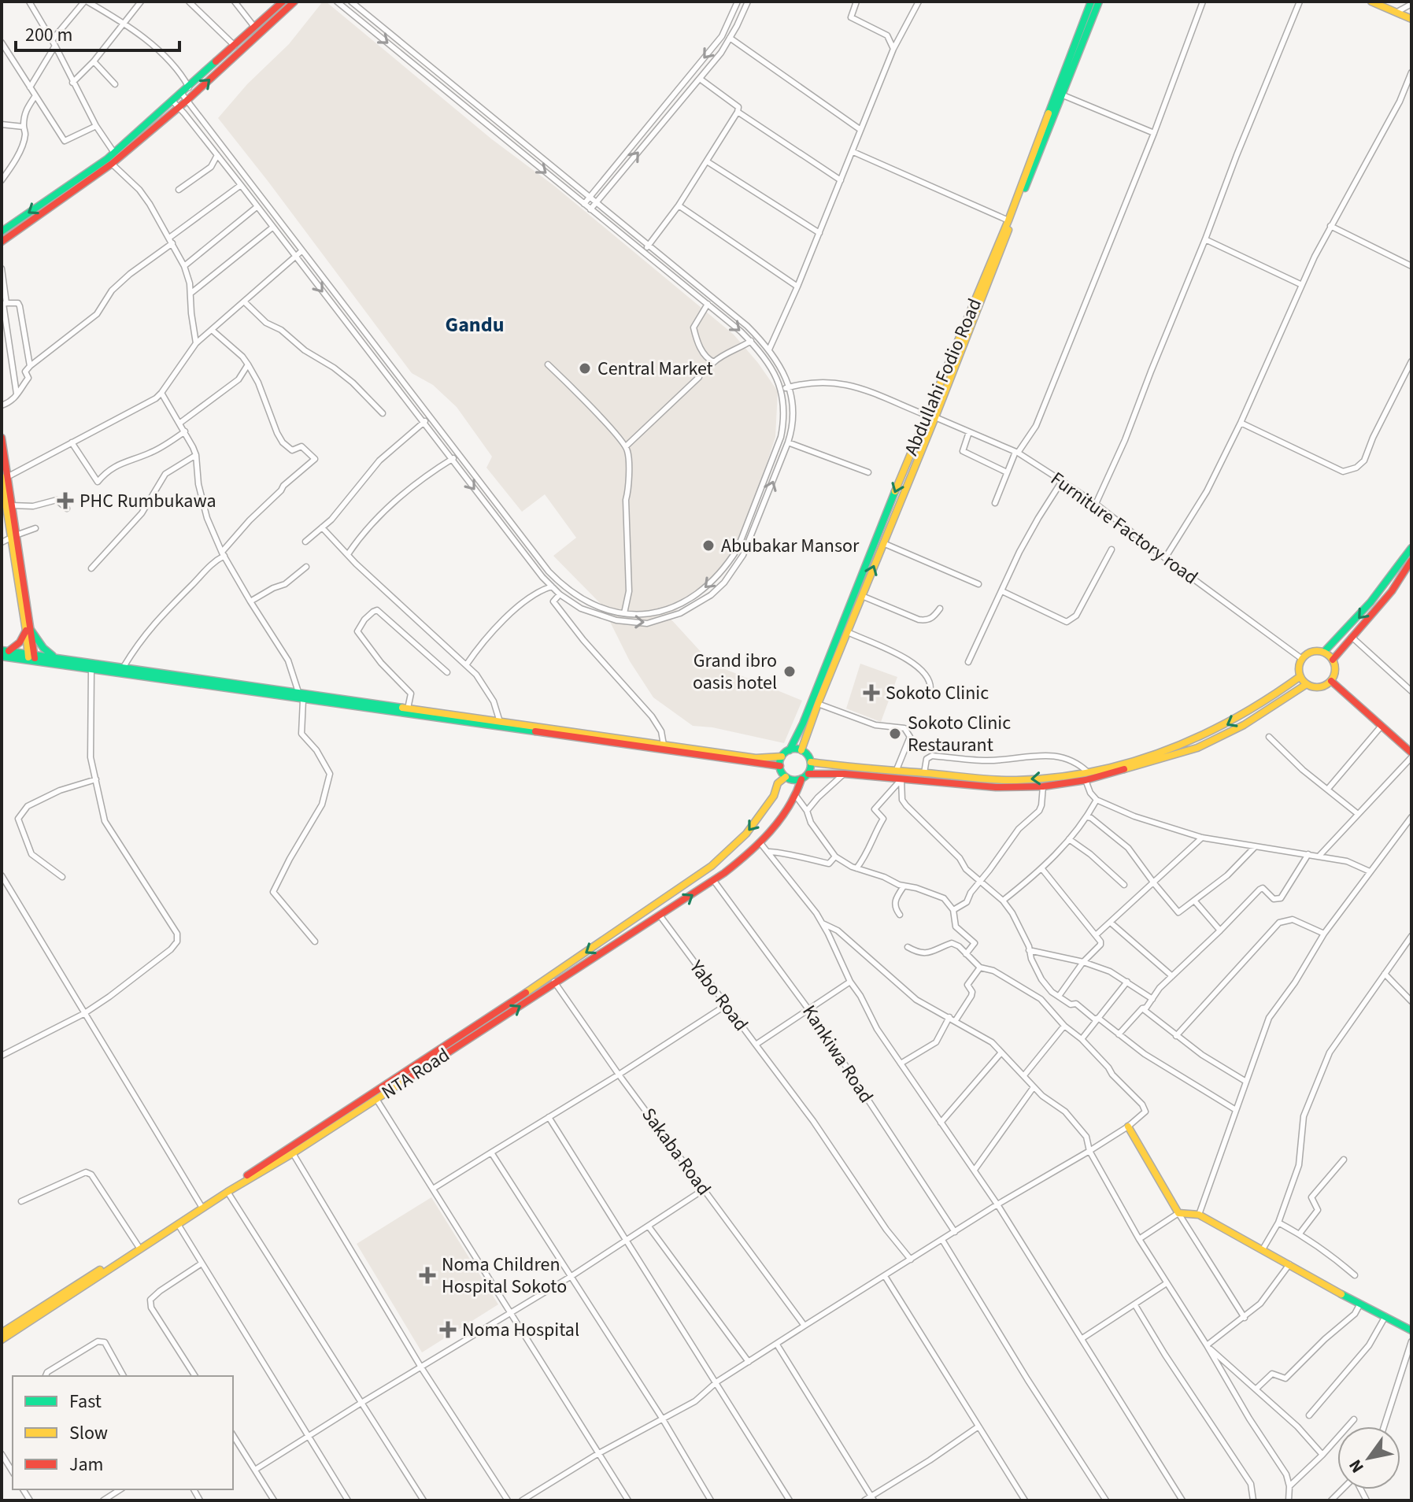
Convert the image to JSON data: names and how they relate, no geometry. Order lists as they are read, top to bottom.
{
  "streets": {
    "main road": ["Abdullahi Fodio Road", "NTA Road"],
    "street": [
      "Furniture Factory road",
      "Yabo Road",
      "Kankiwa Road",
      "Sakaba Road"
    ]
  },
  "crossings": [
    ["Abdullahi Fodio Road", "Furniture Factory road"],
    ["Abdullahi Fodio Road", "NTA Road"],
    ["Yabo Road", "Kankiwa Road"],
    ["Yabo Road", "NTA Road"],
    ["Kankiwa Road", "NTA Road"],
    ["NTA Road", "Sakaba Road"]
  ],
  "districts": ["Gandu"],
  "places": {
    "other": [
      "Central Market",
      "Abubakar Mansor",
      "Grand ibro oasis hotel",
      "Sokoto Clinic Restaurant"
    ],
    "health": [
      "PHC Rumbukawa",
      "Sokoto Clinic",
      "Noma Children Hospital Sokoto",
      "Noma Hospital"
    ]
  },
  "legend": ["Fast", "Slow", "Jam"],
  "scale_bar": "200 m",
  "north": "bottom left"
}
